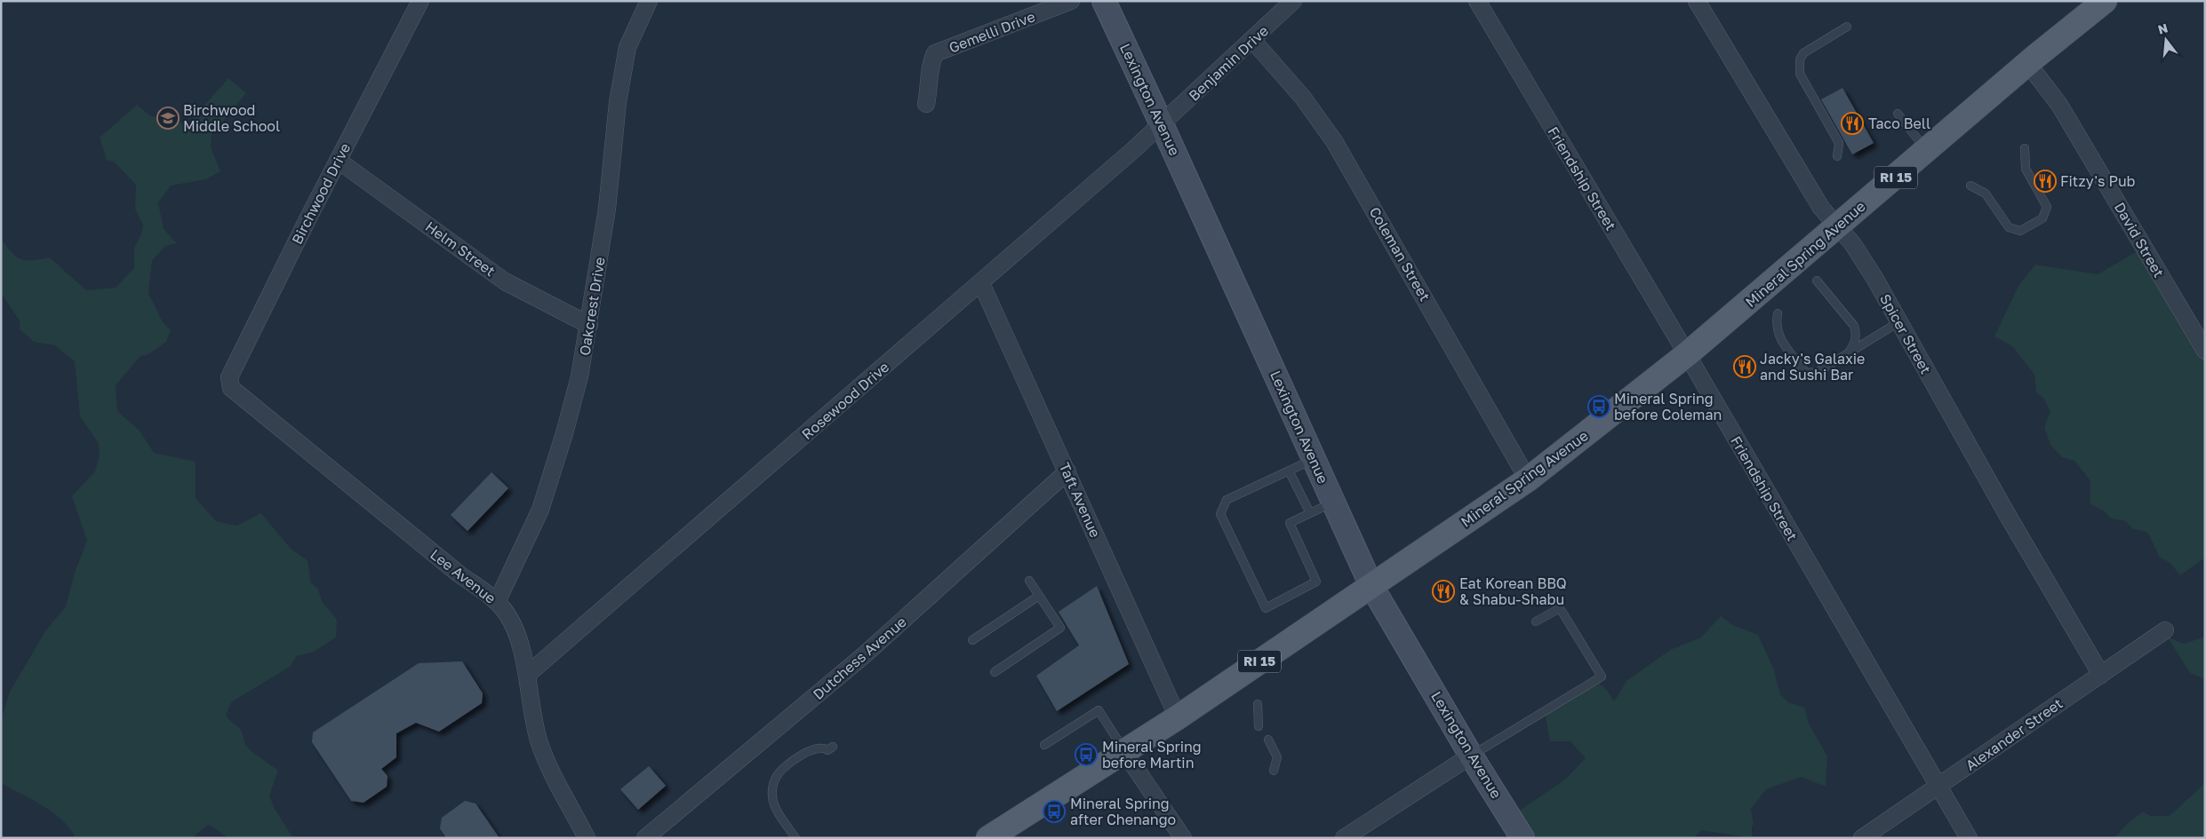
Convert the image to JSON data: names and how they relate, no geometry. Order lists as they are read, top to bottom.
{
  "streets": {
    "main road": ["RI 15", "Mineral Spring Avenue"],
    "street": [
      "Gemelli Drive",
      "Benjamin Drive",
      "Lexington Avenue",
      "Friendship Street",
      "Birchwood Drive",
      "David Street",
      "Helm Street",
      "Coleman Street",
      "Oakcrest Drive",
      "Spicer Street",
      "Rosewood Drive",
      "Taft Avenue",
      "Lee Avenue",
      "Dutchess Avenue",
      "Alexander Street"
    ]
  },
  "crossings": [
    ["Benjamin Drive", "Lexington Avenue"],
    ["Benjamin Drive", "Coleman Street"],
    ["Benjamin Drive", "Rosewood Drive"],
    ["Lexington Avenue", "Mineral Spring Avenue"],
    ["Lexington Avenue", "Rosewood Drive"],
    ["Friendship Street", "Mineral Spring Avenue"],
    ["Friendship Street", "Alexander Street"],
    ["Birchwood Drive", "Helm Street"],
    ["Birchwood Drive", "Lee Avenue"],
    ["David Street", "Mineral Spring Avenue"],
    ["Helm Street", "Oakcrest Drive"],
    ["Coleman Street", "Mineral Spring Avenue"],
    ["Mineral Spring Avenue", "Spicer Street"],
    ["Mineral Spring Avenue", "Taft Avenue"],
    ["Oakcrest Drive", "Lee Avenue"],
    ["Spicer Street", "Alexander Street"],
    ["Rosewood Drive", "Taft Avenue"],
    ["Rosewood Drive", "Lee Avenue"],
    ["Taft Avenue", "Dutchess Avenue"]
  ],
  "places": {
    "school or university": ["Birchwood Middle School"],
    "restaurant": [
      "Taco Bell",
      "Fitzy's Pub",
      "Jacky's Galaxie and Sushi Bar",
      "Eat Korean BBQ & Shabu-Shabu"
    ],
    "bus stop": ["Mineral Spring before Coleman", "Mineral Spring before Martin", "Mineral Spring after Chenango"]
  },
  "north": "top"
}
